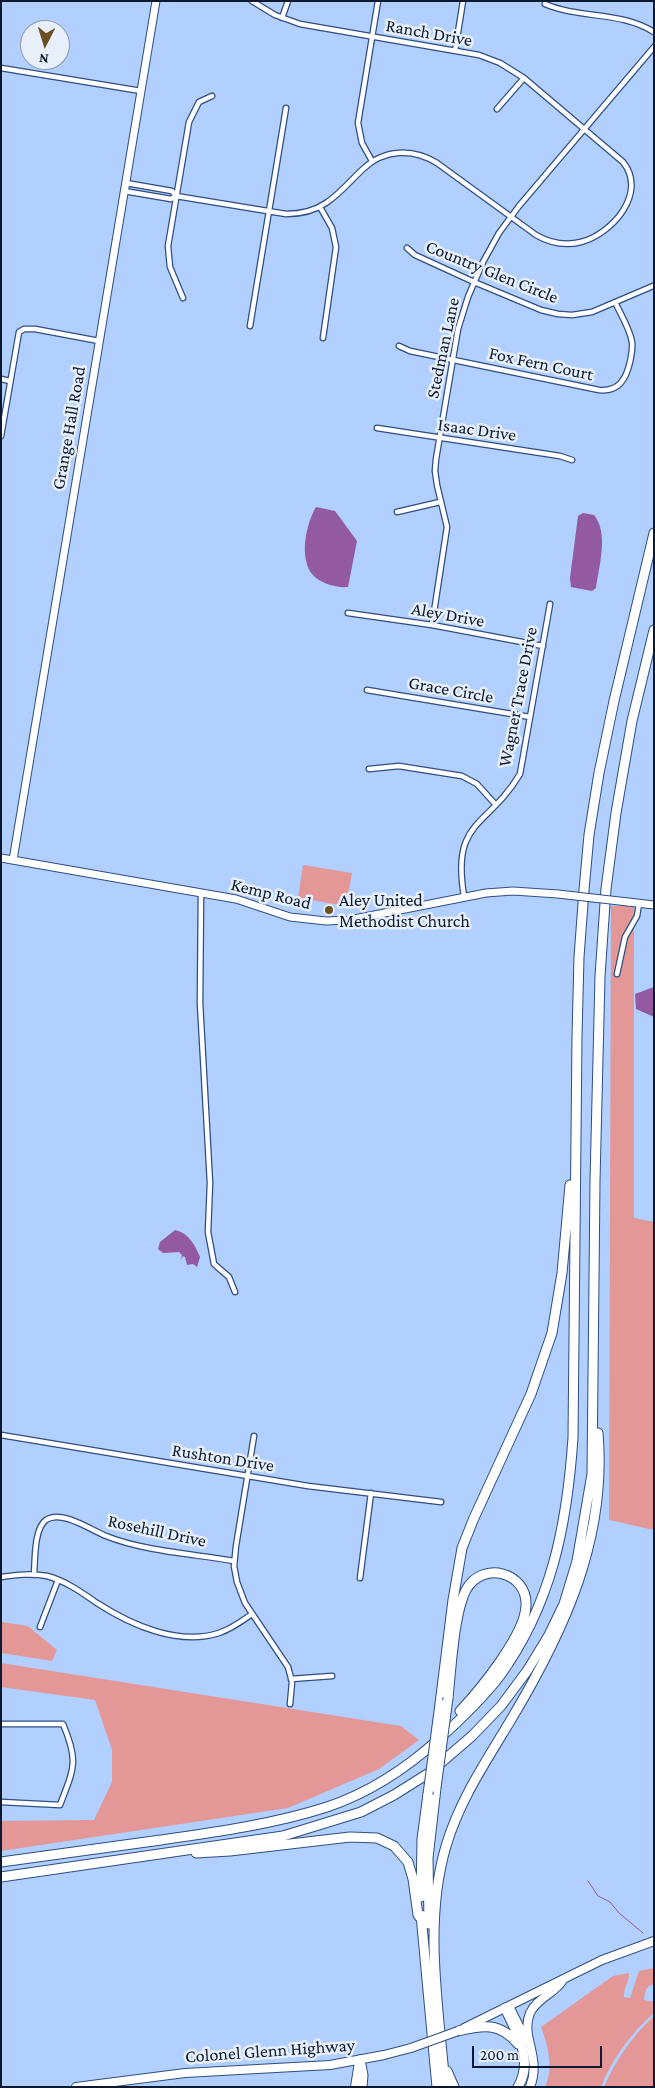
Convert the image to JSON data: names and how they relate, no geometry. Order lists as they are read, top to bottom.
{
  "streets": {
    "main road": ["Grange Hall Road", "Kemp Road", "Colonel Glenn Highway"],
    "street": [
      "Ranch Drive",
      "Country Glen Circle",
      "Stedman Lane",
      "Fox Fern Court",
      "Isaac Drive",
      "Aley Drive",
      "Grace Circle",
      "Wagner Trace Drive",
      "Rushton Drive",
      "Rosehill Drive"
    ]
  },
  "crossings": [
    ["Ranch Drive", "Stedman Lane"],
    ["Country Glen Circle", "Stedman Lane"],
    ["Country Glen Circle", "Fox Fern Court"],
    ["Stedman Lane", "Fox Fern Court"],
    ["Stedman Lane", "Isaac Drive"],
    ["Stedman Lane", "Aley Drive"],
    ["Grange Hall Road", "Kemp Road"],
    ["Aley Drive", "Wagner Trace Drive"],
    ["Grace Circle", "Wagner Trace Drive"],
    ["Wagner Trace Drive", "Kemp Road"]
  ],
  "places": ["Aley United Methodist Church"],
  "scale_bar": "200 m",
  "north": "bottom"
}
